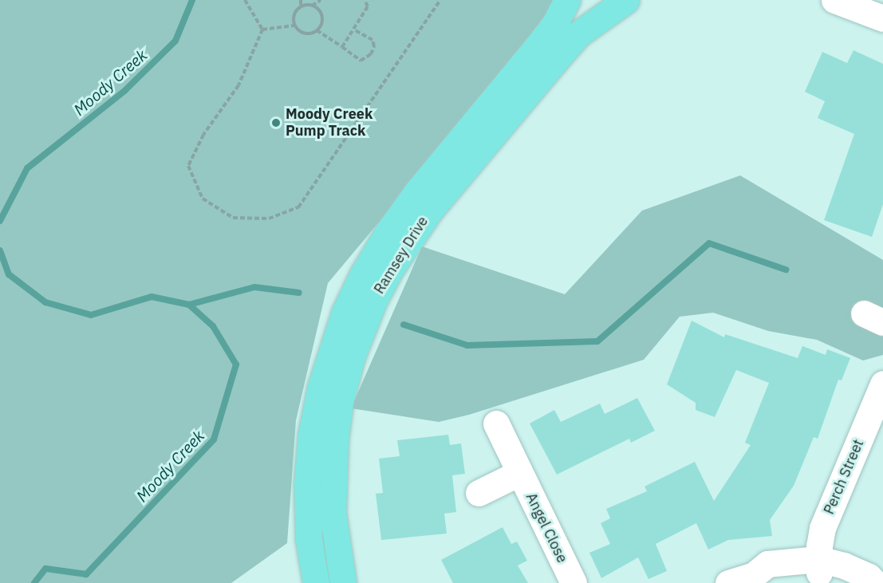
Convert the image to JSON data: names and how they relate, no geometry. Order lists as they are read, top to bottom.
{
  "streets": {
    "main road": ["Ramsey Drive"],
    "street": ["Perch Street", "Angel Close"]
  },
  "water": ["Moody Creek"],
  "places": ["Moody Creek Pump Track"]
}
